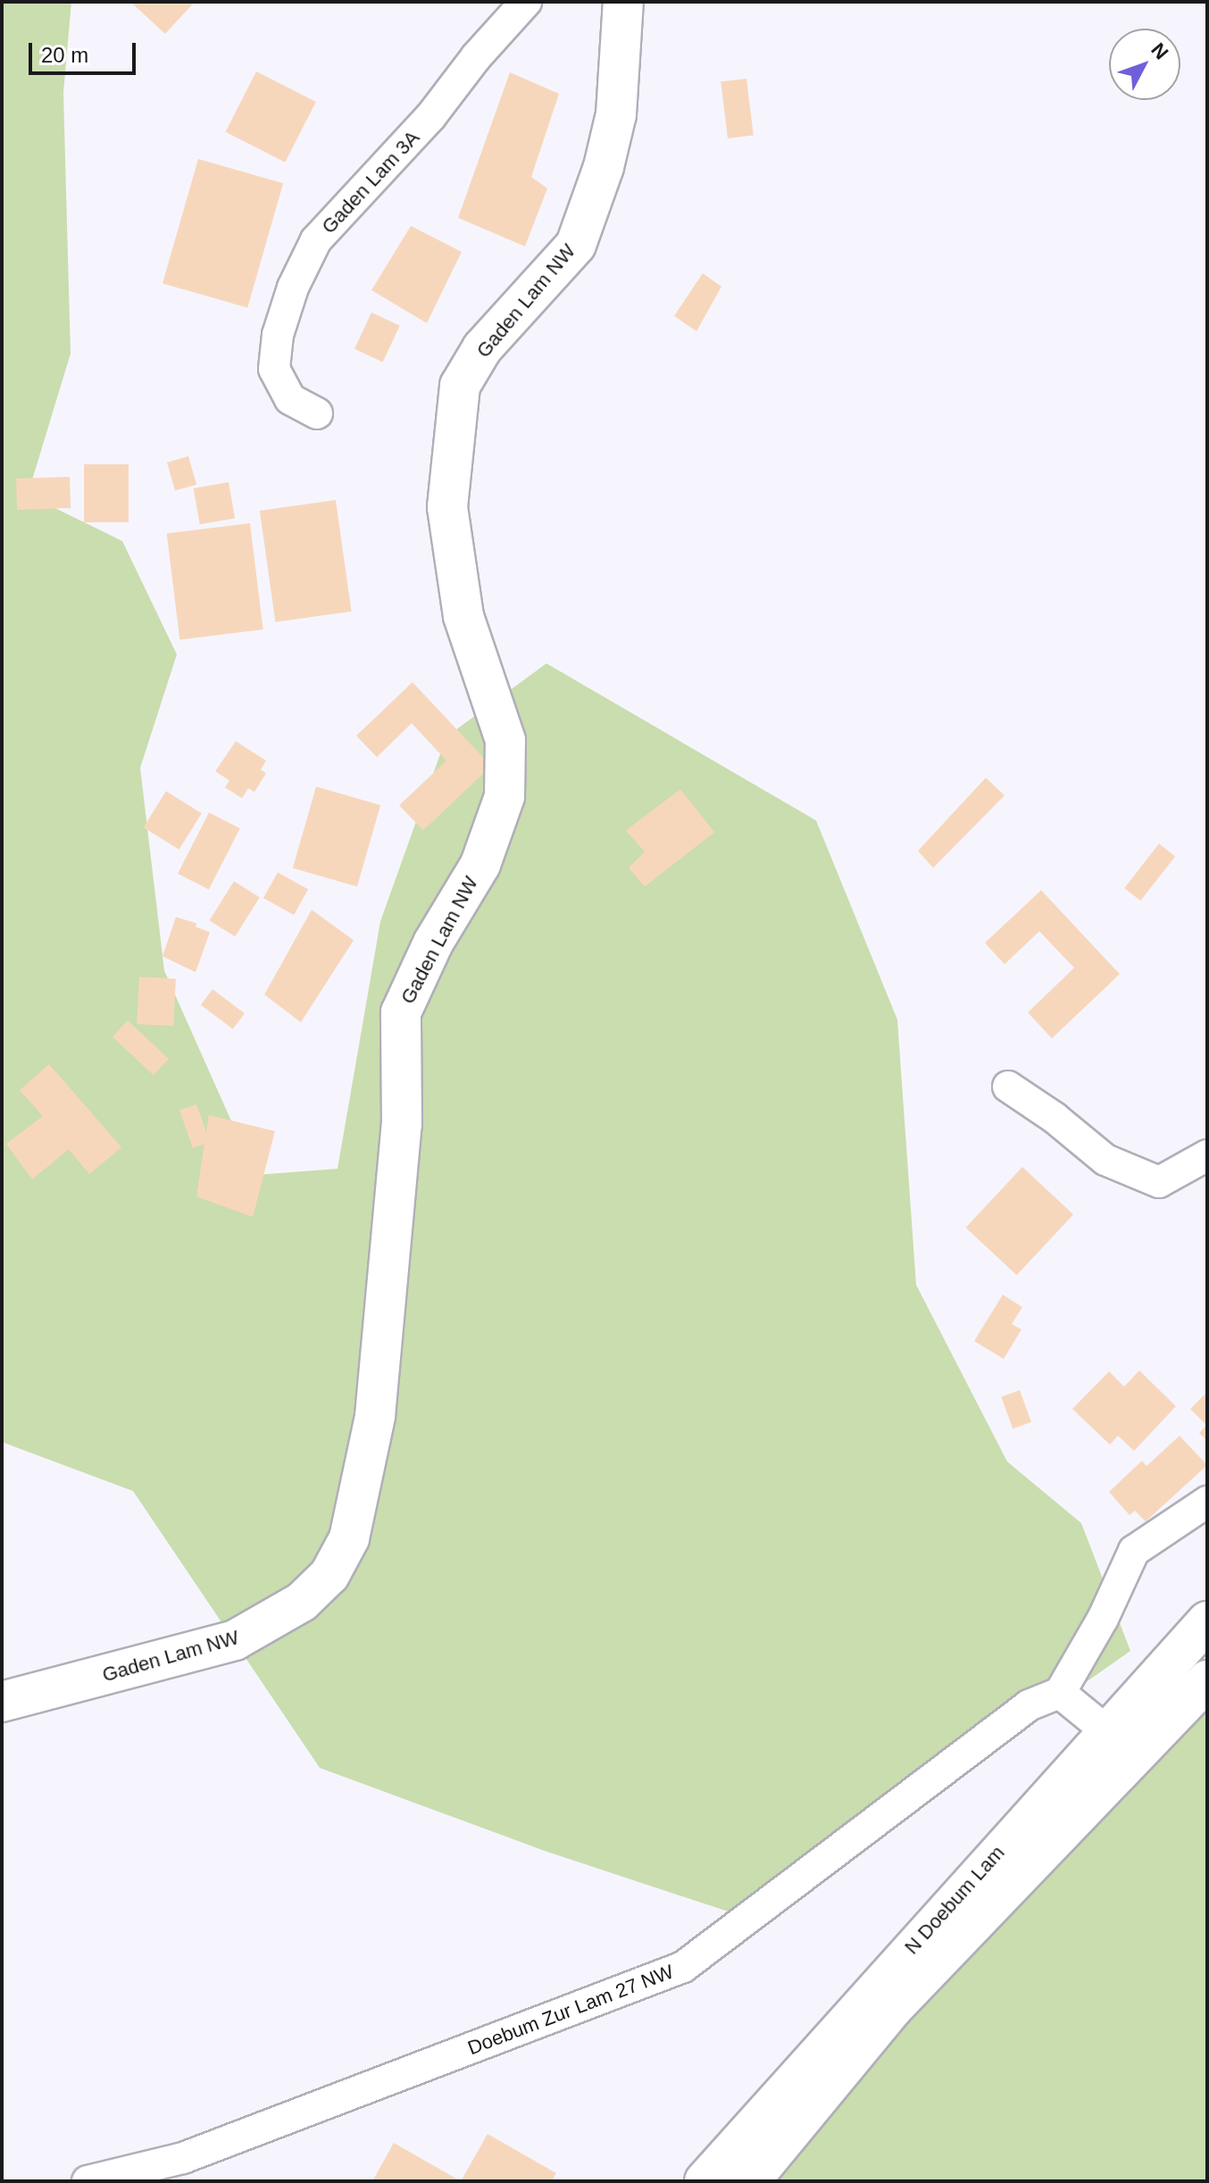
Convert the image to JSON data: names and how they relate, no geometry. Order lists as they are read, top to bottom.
{
  "streets": {
    "main road": ["Gaden Lam NW", "N Doebum Lam"],
    "street": ["Gaden Lam 3A", "Doebum Zur Lam 27 NW"]
  },
  "scale_bar": "20 m",
  "north": "top right"
}
